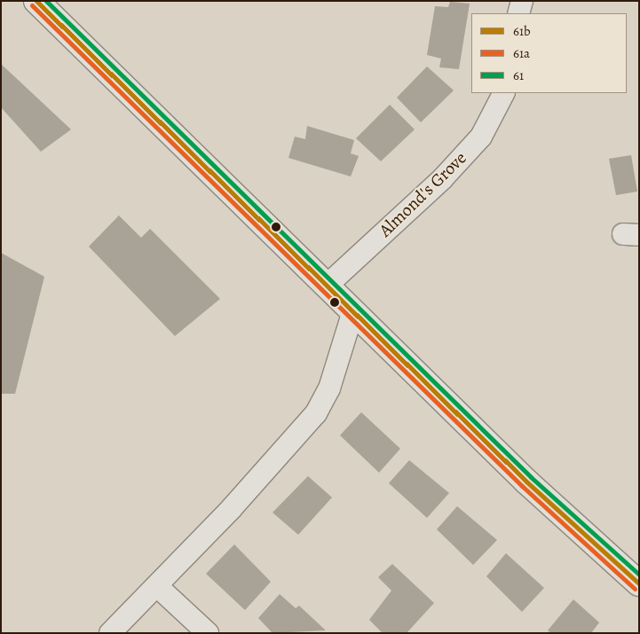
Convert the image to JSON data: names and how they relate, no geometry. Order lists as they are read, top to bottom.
{
  "streets": {
    "street": ["Almond's Grove"]
  },
  "lines": ["transit line 61b", "transit line 61", "transit line 61a"],
  "legend": ["61b", "61a", "61"]
}
